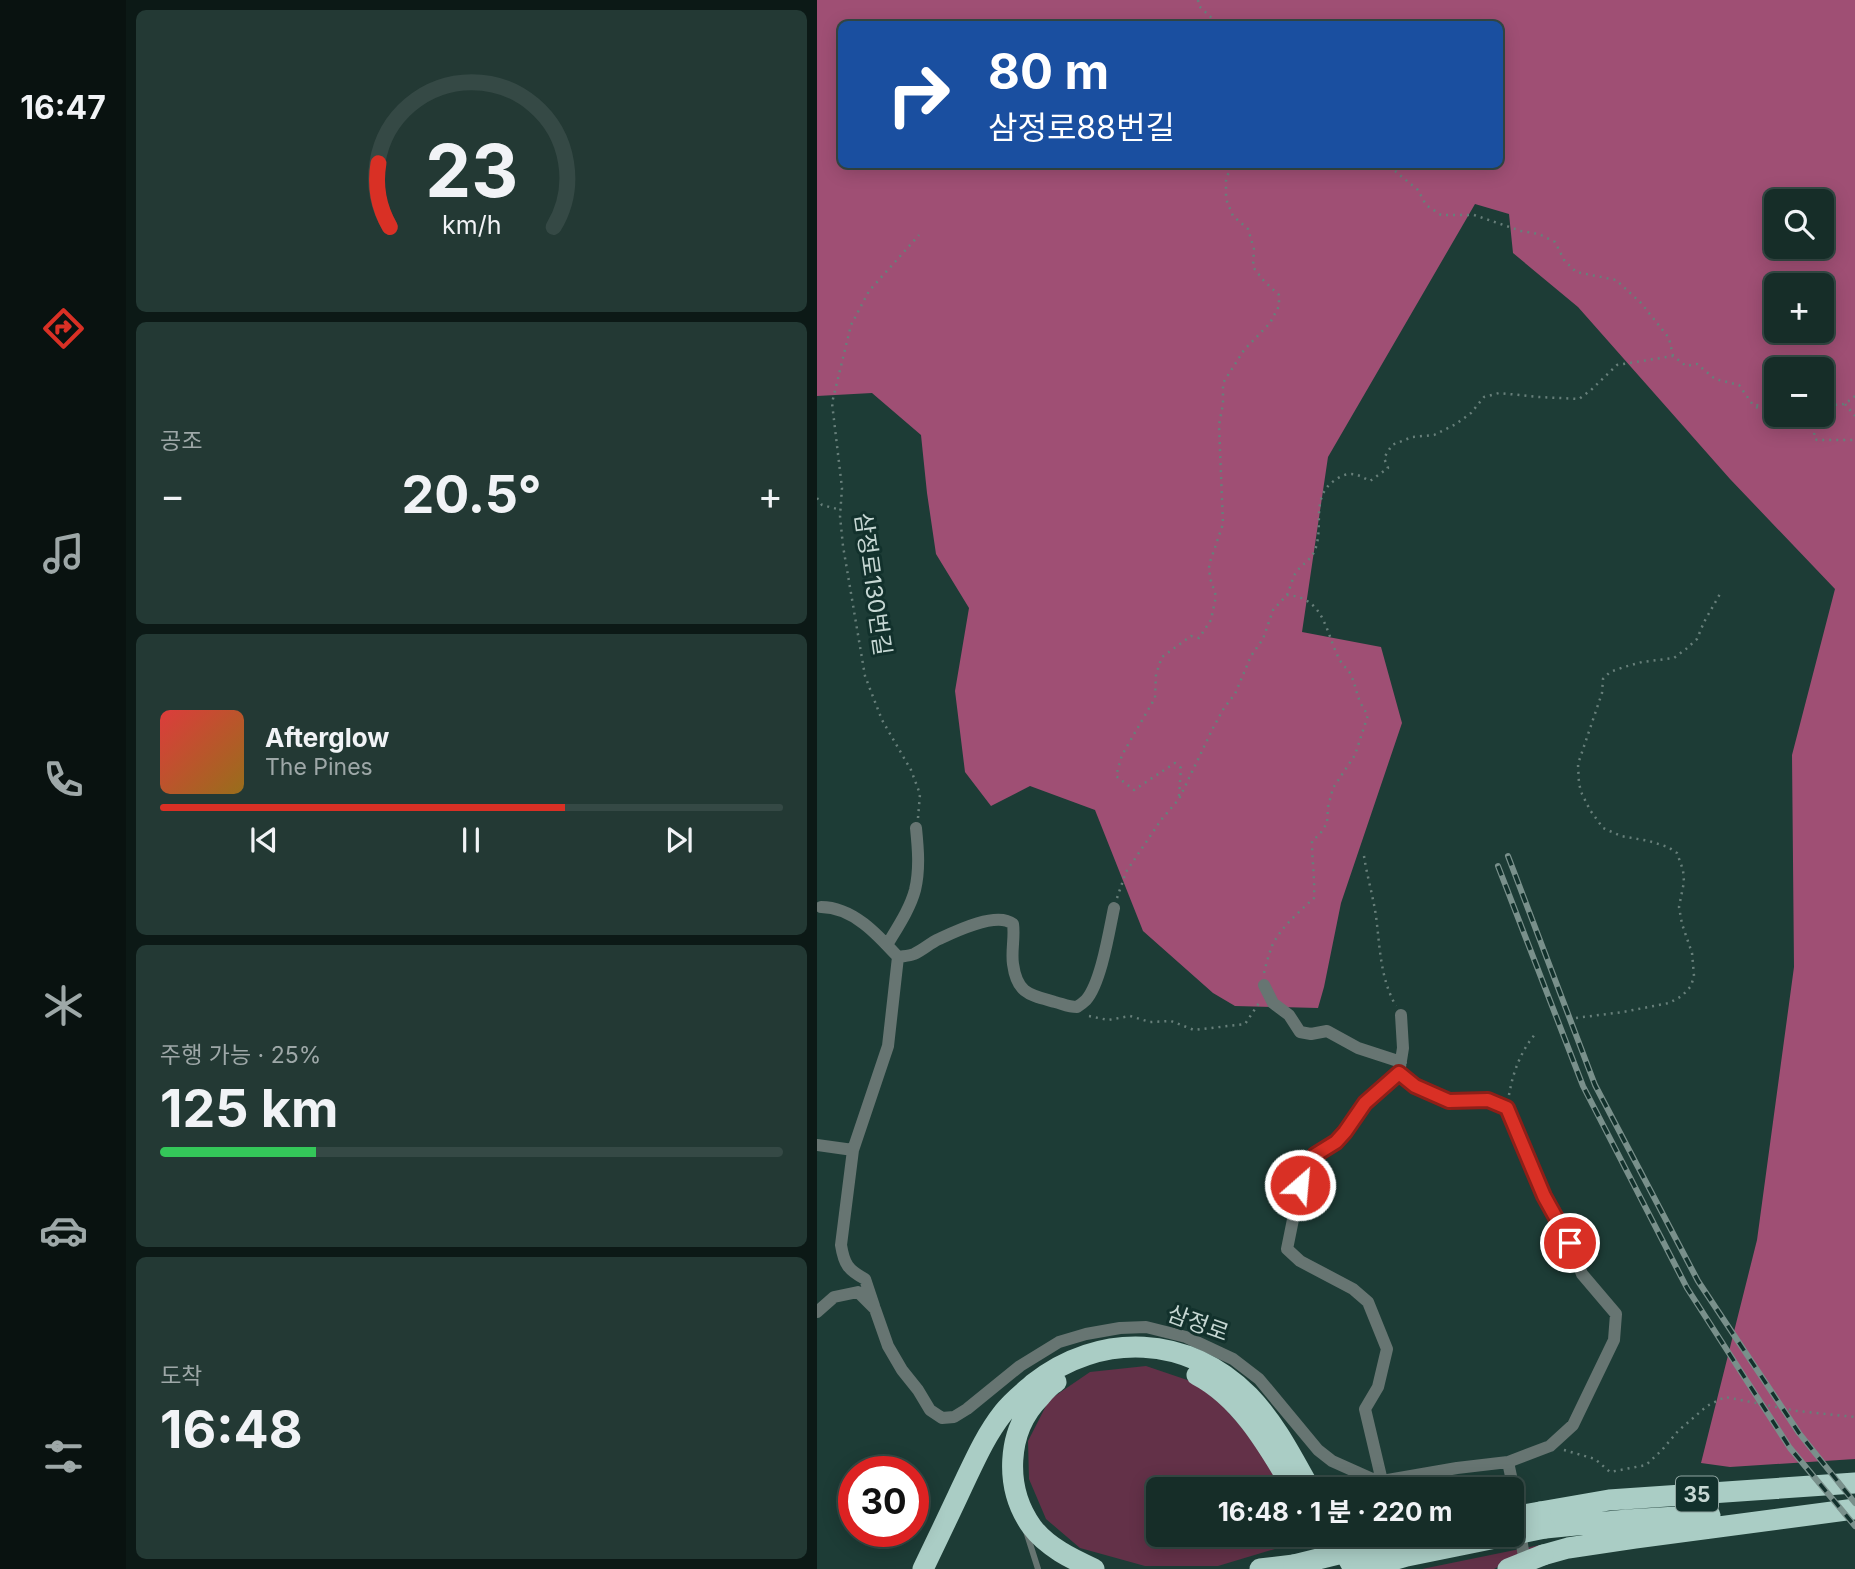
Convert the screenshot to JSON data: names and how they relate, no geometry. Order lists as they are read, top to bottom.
{
  "streets": {
    "highway": ["35"],
    "street": ["삼정로"],
    "path": ["삼정로130번길"]
  },
  "page": {
    "tabs": "16:47",
    "turn": ["80 m", "삼정로88번길"],
    "map_buttons": ["+", "−"],
    "tile": [
      "공조",
      ["주행 가능 · 25%", "125 km"],
      ["도착", "16:48"]
    ],
    "heat": ["−", "20.5°", "+"],
    "song": ["Afterglow", "The Pines"],
    "limit": "30",
    "trip": "16:48 · 1 분 · 220 m",
    "gauge": ["23", "km/h"]
  }
}
